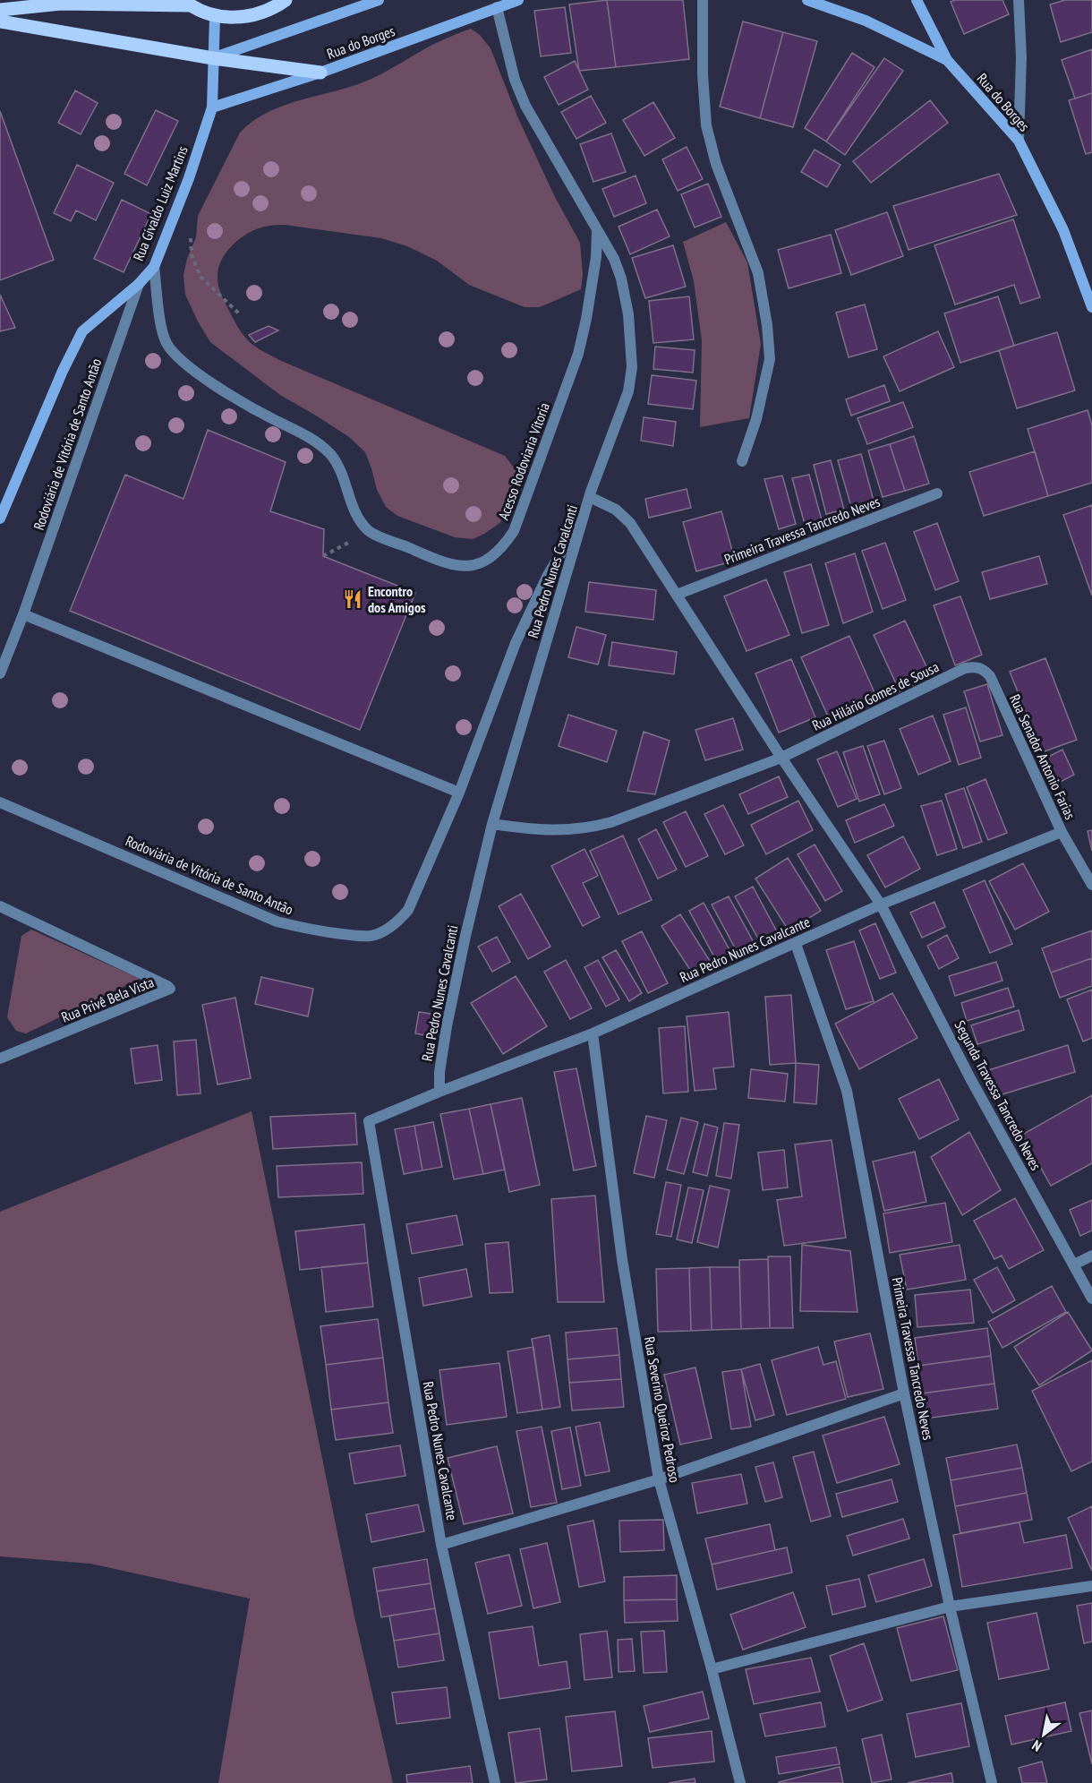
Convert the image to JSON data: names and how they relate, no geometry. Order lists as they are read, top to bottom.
{
  "streets": {
    "street": [
      "Rua do Borges",
      "Rua Givaldo Luiz Martins",
      "Rodoviária de Vitória de Santo Antão",
      "Acesso Rodoviaria Vitoria",
      "Primeira Travessa Tancredo Neves",
      "Rua Pedro Nunes Cavalcanti",
      "Rua Hilário Gomes de Sousa",
      "Rua Senador Antonio Farias",
      "Rua Pedro Nunes Cavalcante",
      "Rua Privê Bela Vista",
      "Segunda Travessa Tancredo Neves",
      "Rua Severino Queiroz Pedroso"
    ]
  },
  "crossings": [
    ["Rua do Borges", "Rua Givaldo Luiz Martins"],
    ["Rua do Borges", "Rua Pedro Nunes Cavalcanti"],
    ["Rua Givaldo Luiz Martins", "Rodoviária de Vitória de Santo Antão"],
    ["Rua Givaldo Luiz Martins", "Acesso Rodoviaria Vitoria"],
    ["Rodoviária de Vitória de Santo Antão", "Rua Pedro Nunes Cavalcanti"],
    ["Acesso Rodoviaria Vitoria", "Rua Pedro Nunes Cavalcanti"],
    ["Primeira Travessa Tancredo Neves", "Rua Pedro Nunes Cavalcante"],
    ["Primeira Travessa Tancredo Neves", "Segunda Travessa Tancredo Neves"],
    ["Rua Pedro Nunes Cavalcanti", "Rua Hilário Gomes de Sousa"],
    ["Rua Pedro Nunes Cavalcanti", "Rua Pedro Nunes Cavalcante"],
    ["Rua Pedro Nunes Cavalcanti", "Segunda Travessa Tancredo Neves"],
    ["Rua Hilário Gomes de Sousa", "Rua Senador Antonio Farias"],
    ["Rua Hilário Gomes de Sousa", "Segunda Travessa Tancredo Neves"],
    ["Rua Senador Antonio Farias", "Rua Pedro Nunes Cavalcante"],
    ["Rua Pedro Nunes Cavalcante", "Segunda Travessa Tancredo Neves"],
    ["Rua Pedro Nunes Cavalcante", "Rua Severino Queiroz Pedroso"]
  ],
  "places": {
    "restaurant": ["Encontro dos Amigos"]
  },
  "north": "bottom left"
}
